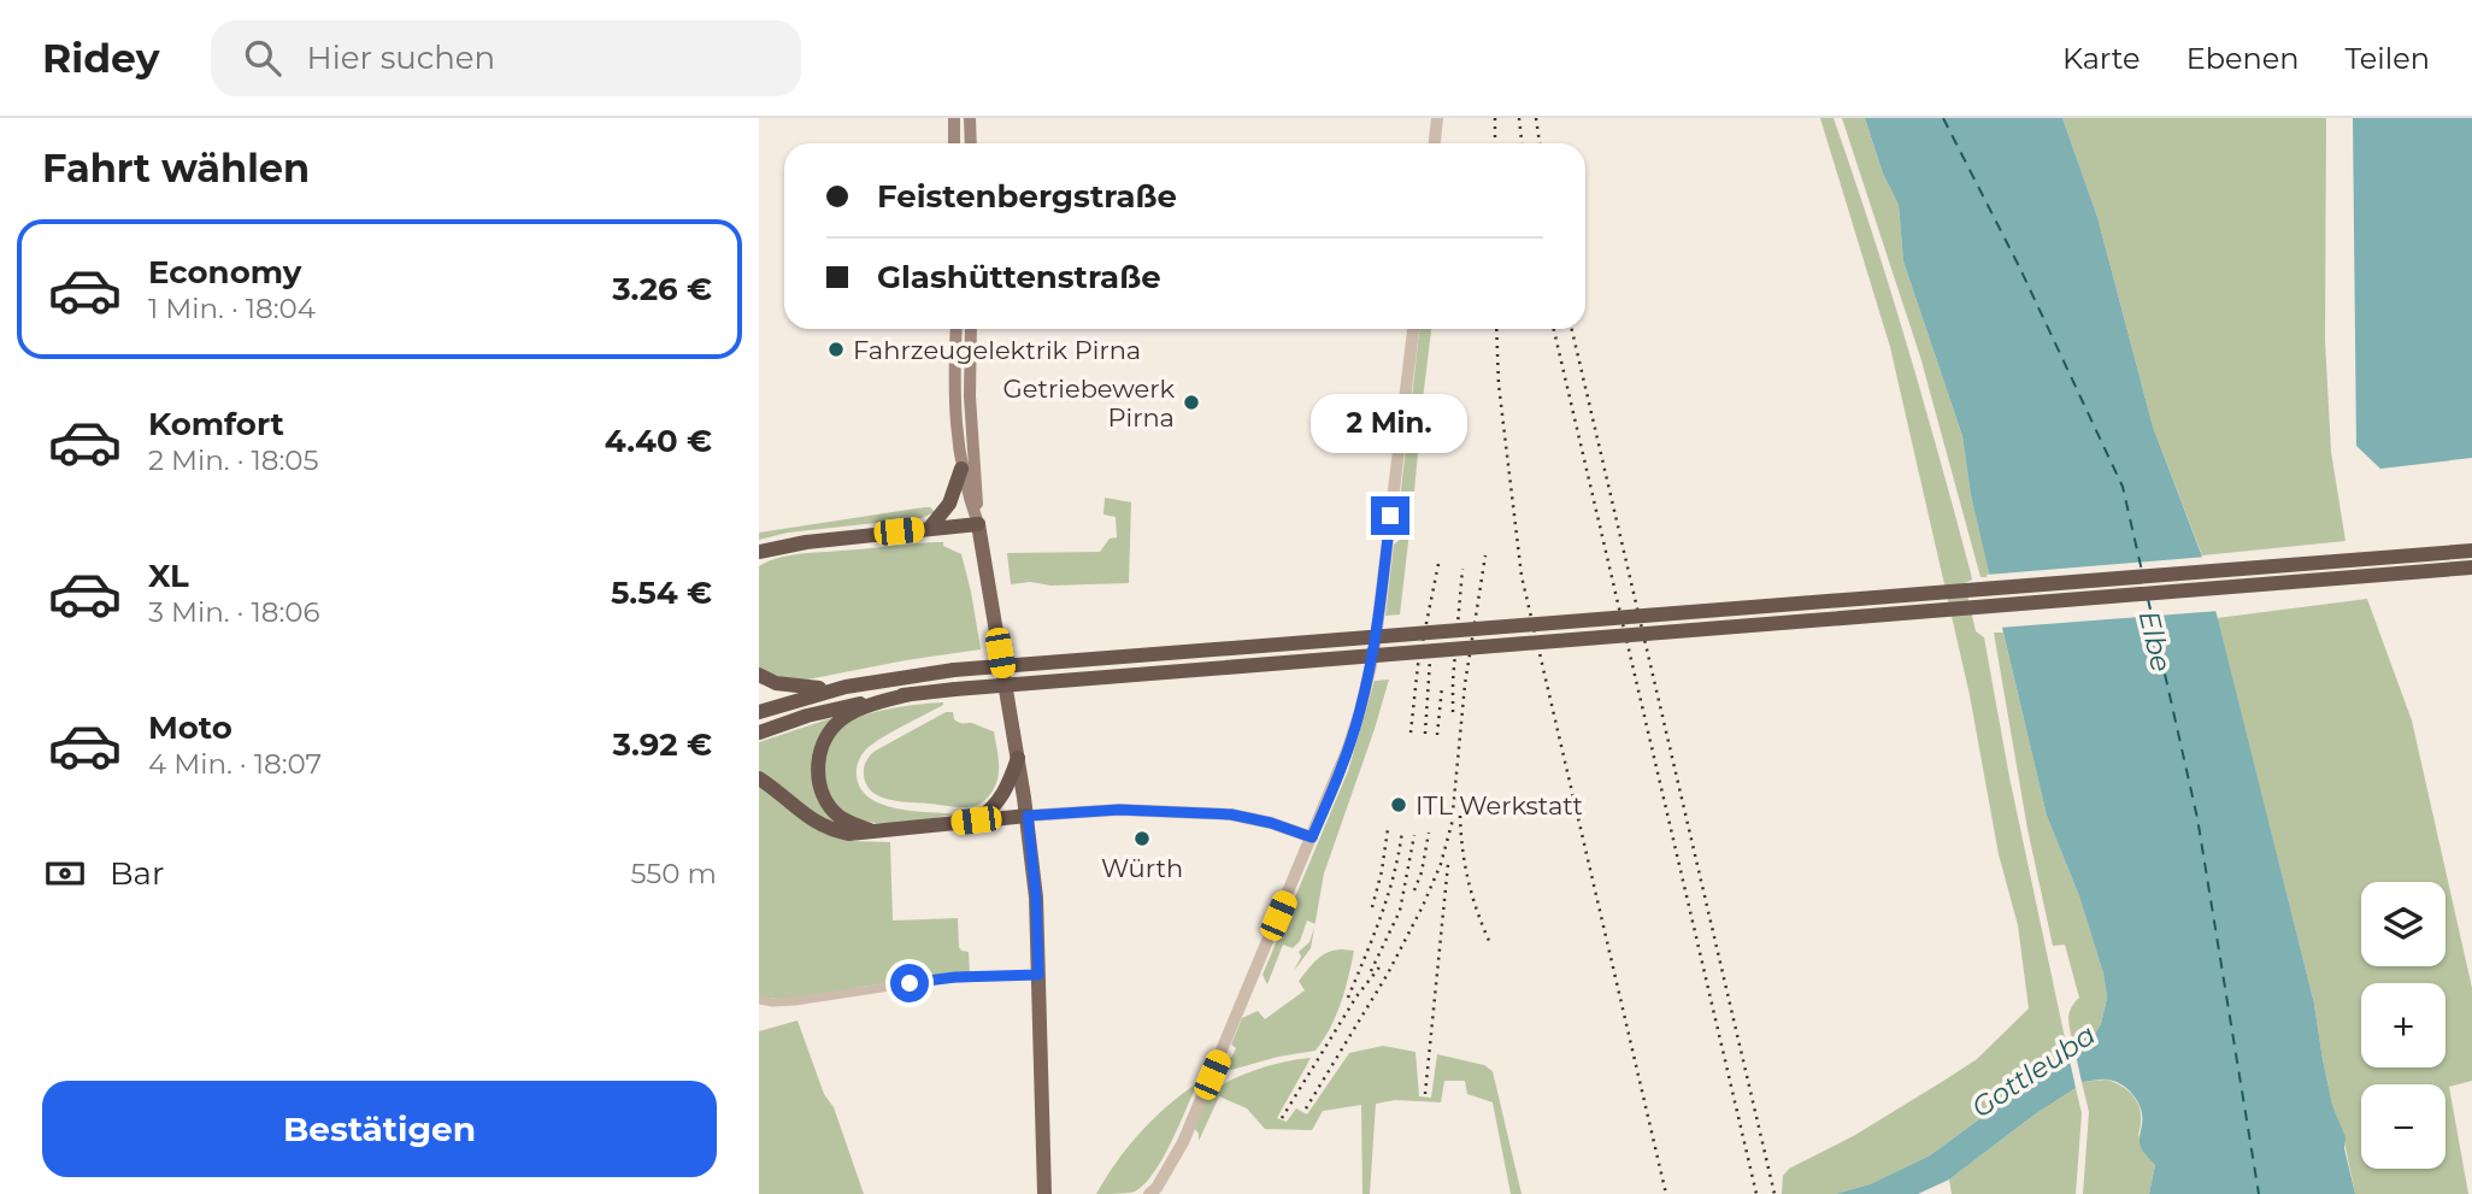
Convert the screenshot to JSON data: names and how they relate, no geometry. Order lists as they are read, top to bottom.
{
  "water": ["Elbe", "Gottleuba"],
  "places": [
    "Fahrzeugelektrik Pirna",
    "Getriebewerk Pirna",
    "ITL Werkstatt",
    "Würth"
  ],
  "page": {
    "header": "Ridey",
    "search": "Hier suchen",
    "nav": ["Karte", "Ebenen", "Teilen"],
    "heading": "Fahrt wählen",
    "banner": ["Feistenbergstraße", "Glashüttenstraße"],
    "list": [
      {
        "name": "Economy",
        "note": "1 Min. · 18:04",
        "value": "3.26 €"
      },
      {
        "name": "Komfort",
        "note": "2 Min. · 18:05",
        "value": "4.40 €"
      },
      {
        "name": "XL",
        "note": "3 Min. · 18:06",
        "value": "5.54 €"
      },
      {
        "name": "Moto",
        "note": "4 Min. · 18:07",
        "value": "3.92 €"
      }
    ],
    "bubble": "2 Min.",
    "pay": ["Bar", "550 m"],
    "map_buttons": ["+", "−"],
    "buttons": "Bestätigen"
  }
}
